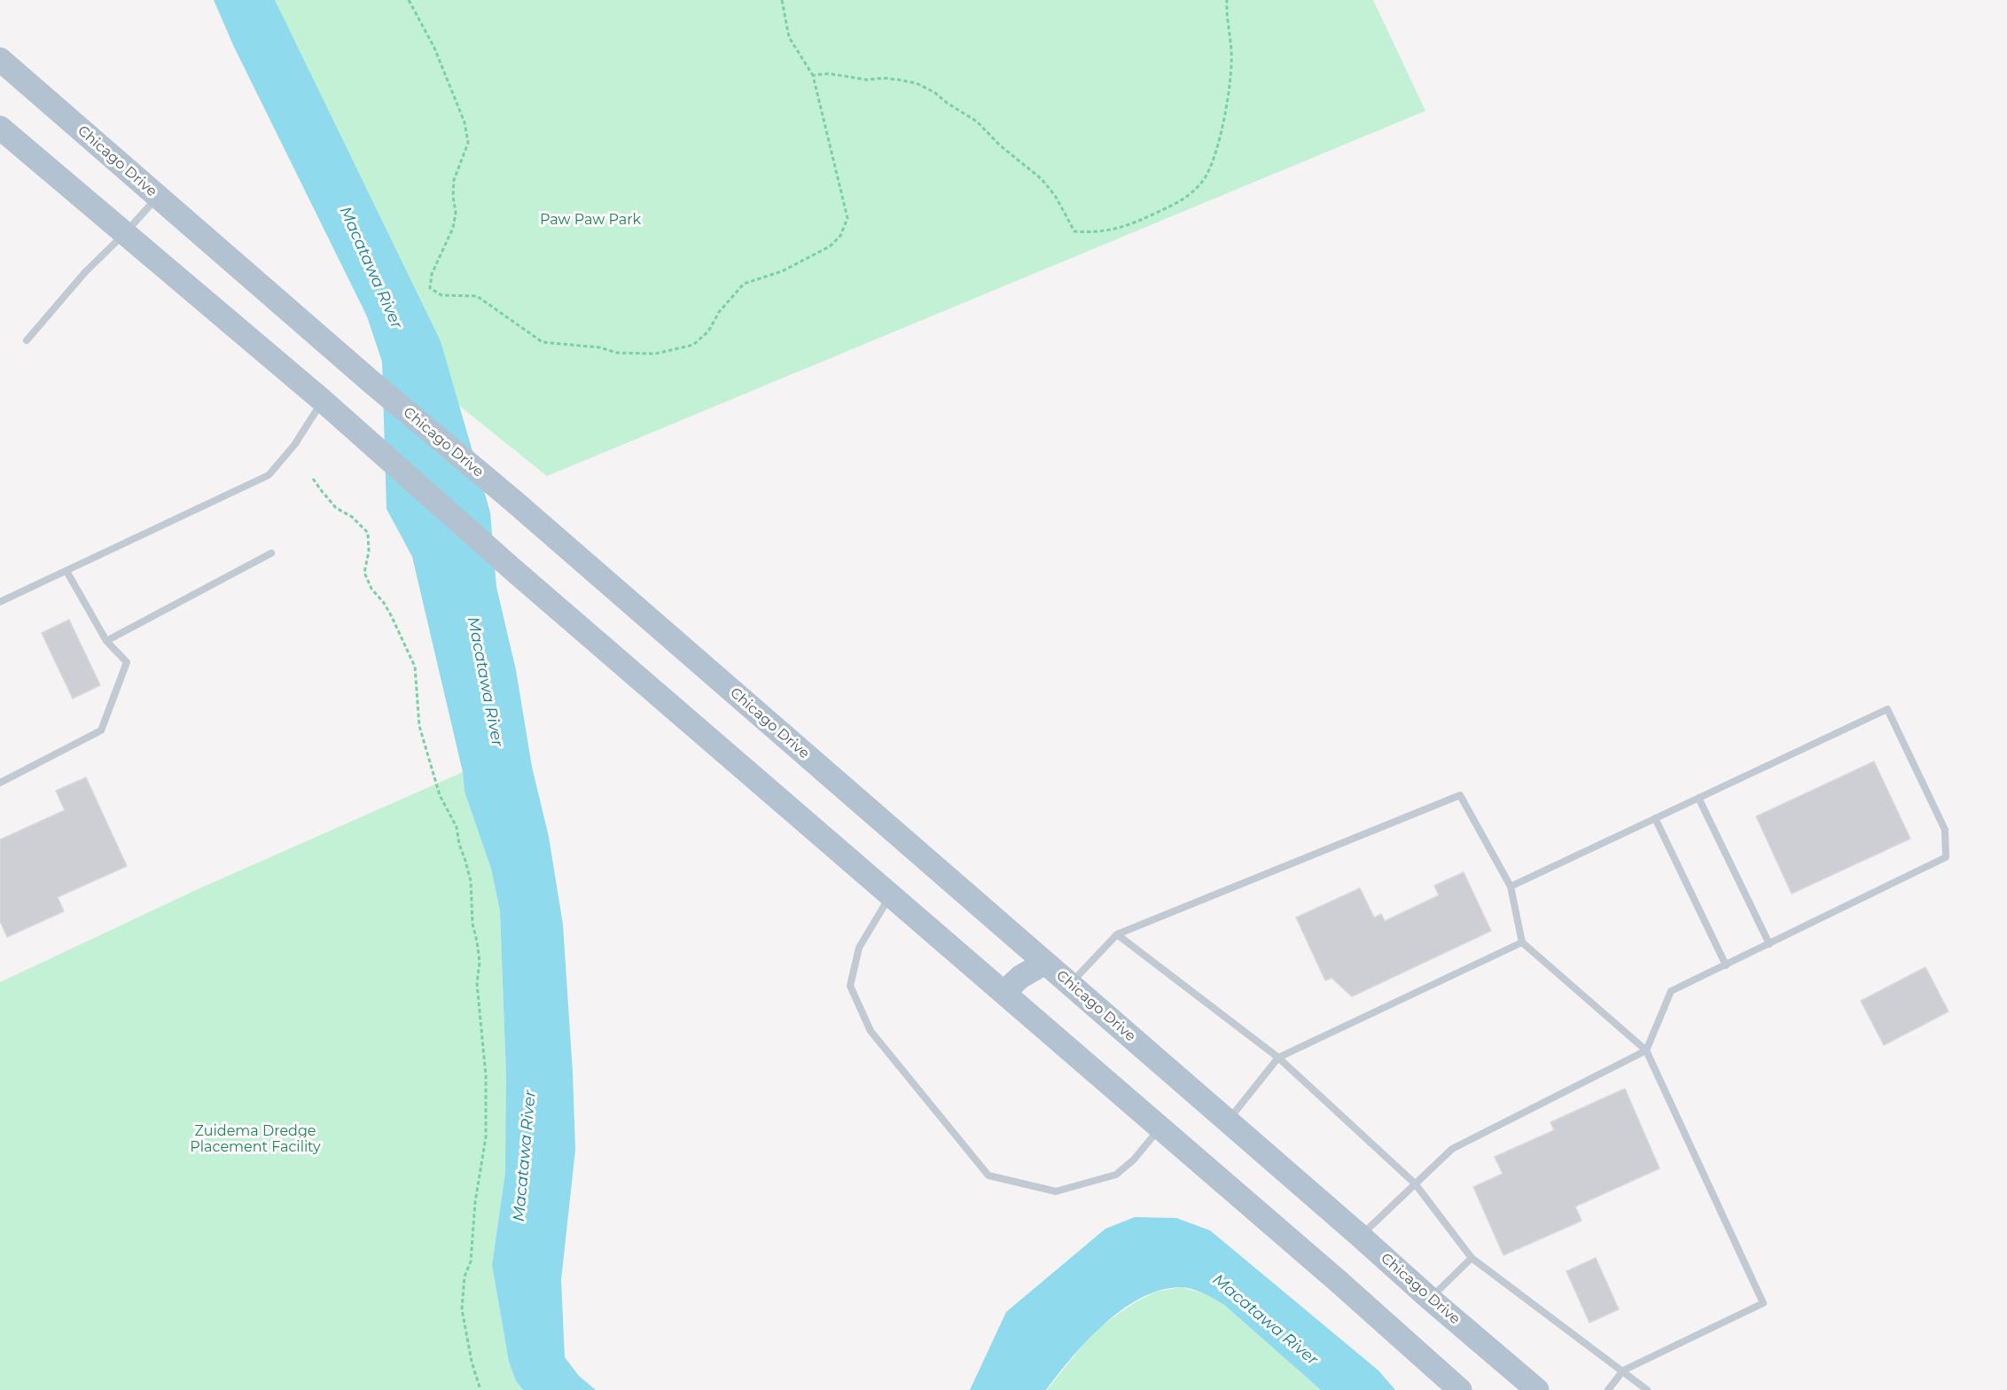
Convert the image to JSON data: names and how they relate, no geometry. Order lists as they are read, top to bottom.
{
  "streets": {
    "main road": ["Chicago Drive"]
  },
  "water": ["Macatawa River"],
  "parks": ["Paw Paw Park", "Zuidema Dredge Placement Facility"]
}
